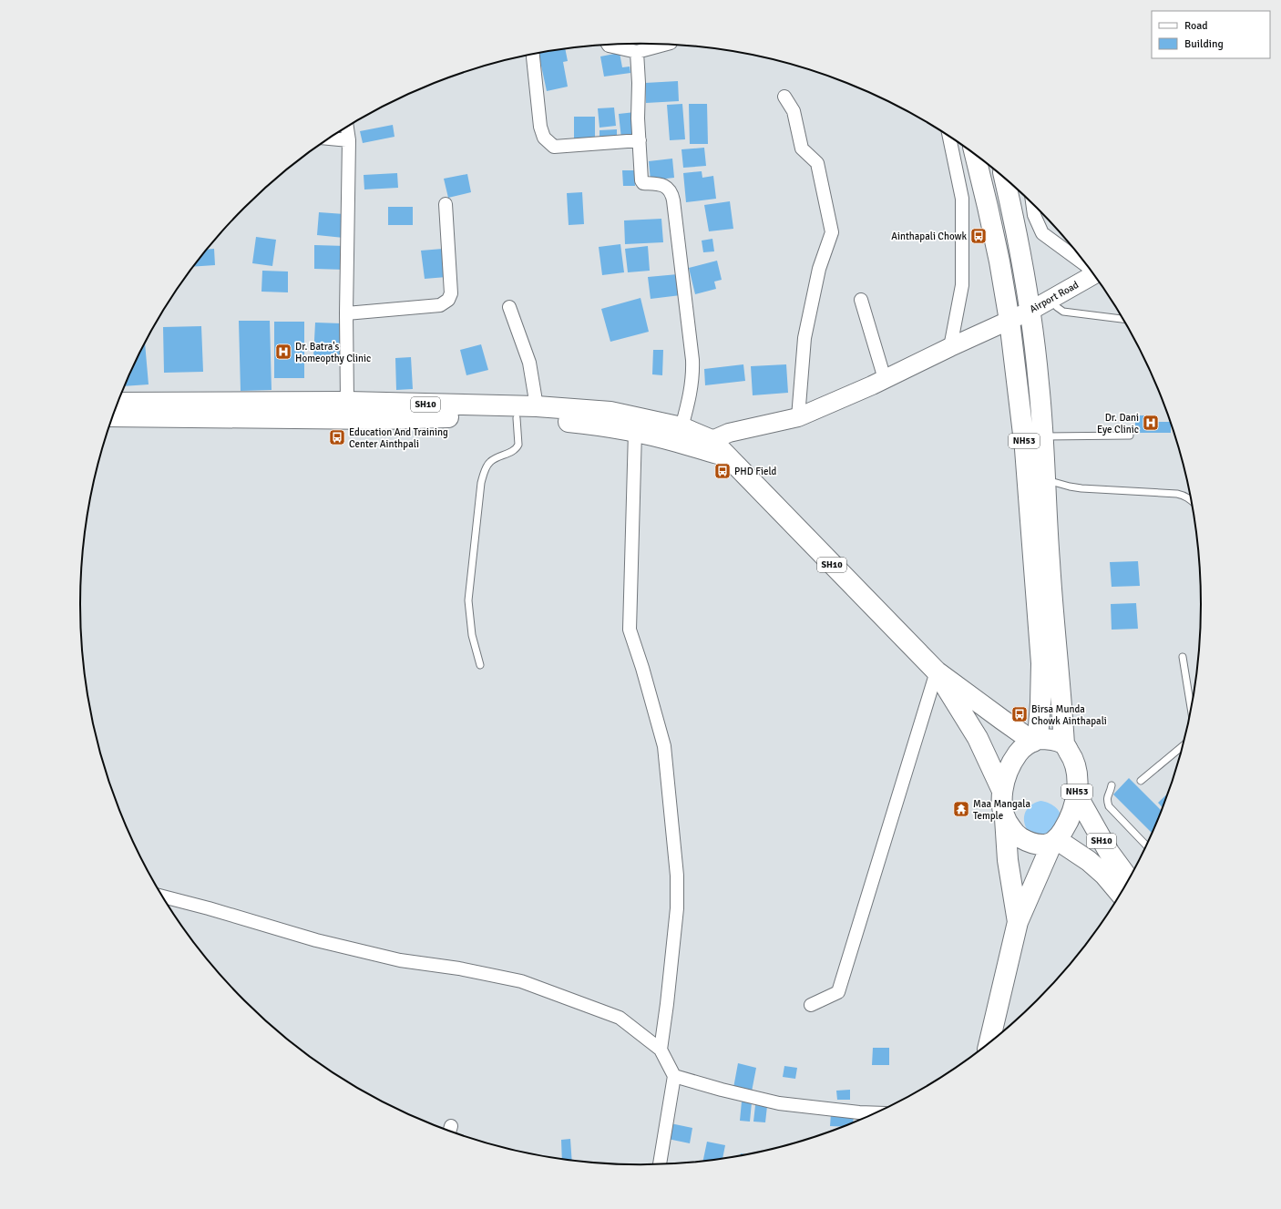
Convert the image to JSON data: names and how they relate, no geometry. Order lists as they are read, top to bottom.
{
  "streets": {
    "main road": ["Airport Road", "SH10", "NH53"]
  },
  "crossings": [
    ["Airport Road", "SH10"],
    ["Airport Road", "NH53"],
    ["SH10", "NH53"]
  ],
  "places": {
    "bus stop": [
      "Ainthapali Chowk",
      "Education And Training Center Ainthpali",
      "PHD Field",
      "Birsa Munda Chowk Ainthapali"
    ],
    "hospital": ["Dr. Batra's Homeopthy Clinic", "Dr. Dani Eye Clinic"],
    "temple": ["Maa Mangala Temple"]
  },
  "legend": ["Road", "Building"]
}
